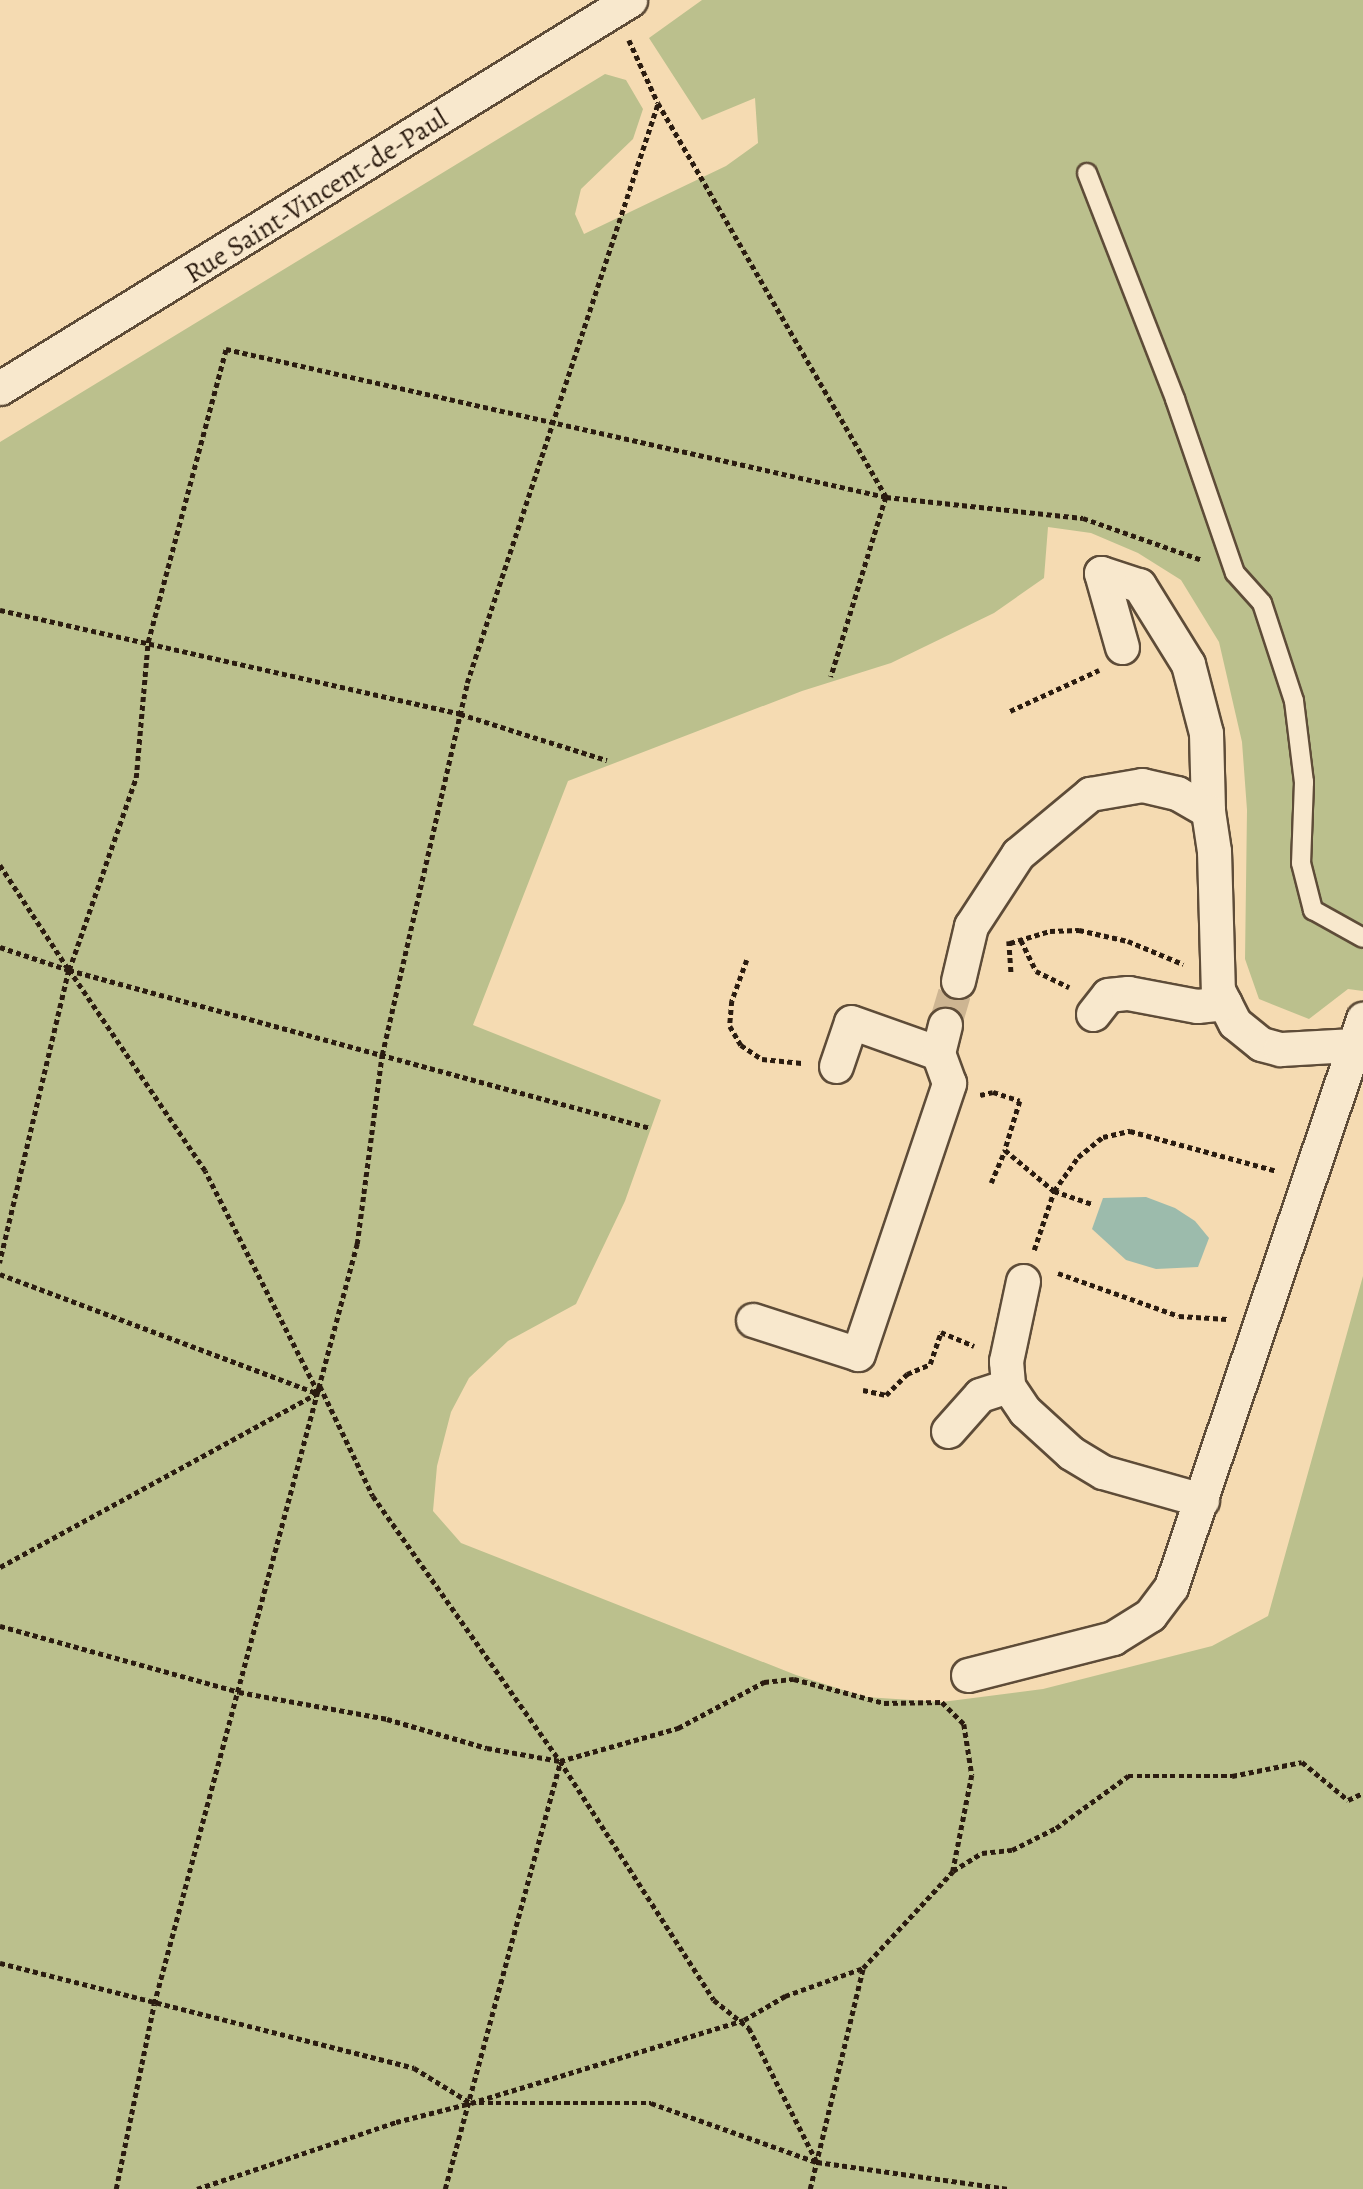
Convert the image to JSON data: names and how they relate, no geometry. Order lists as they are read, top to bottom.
{
  "streets": {
    "street": ["Rue Saint-Vincent-de-Paul"]
  }
}
